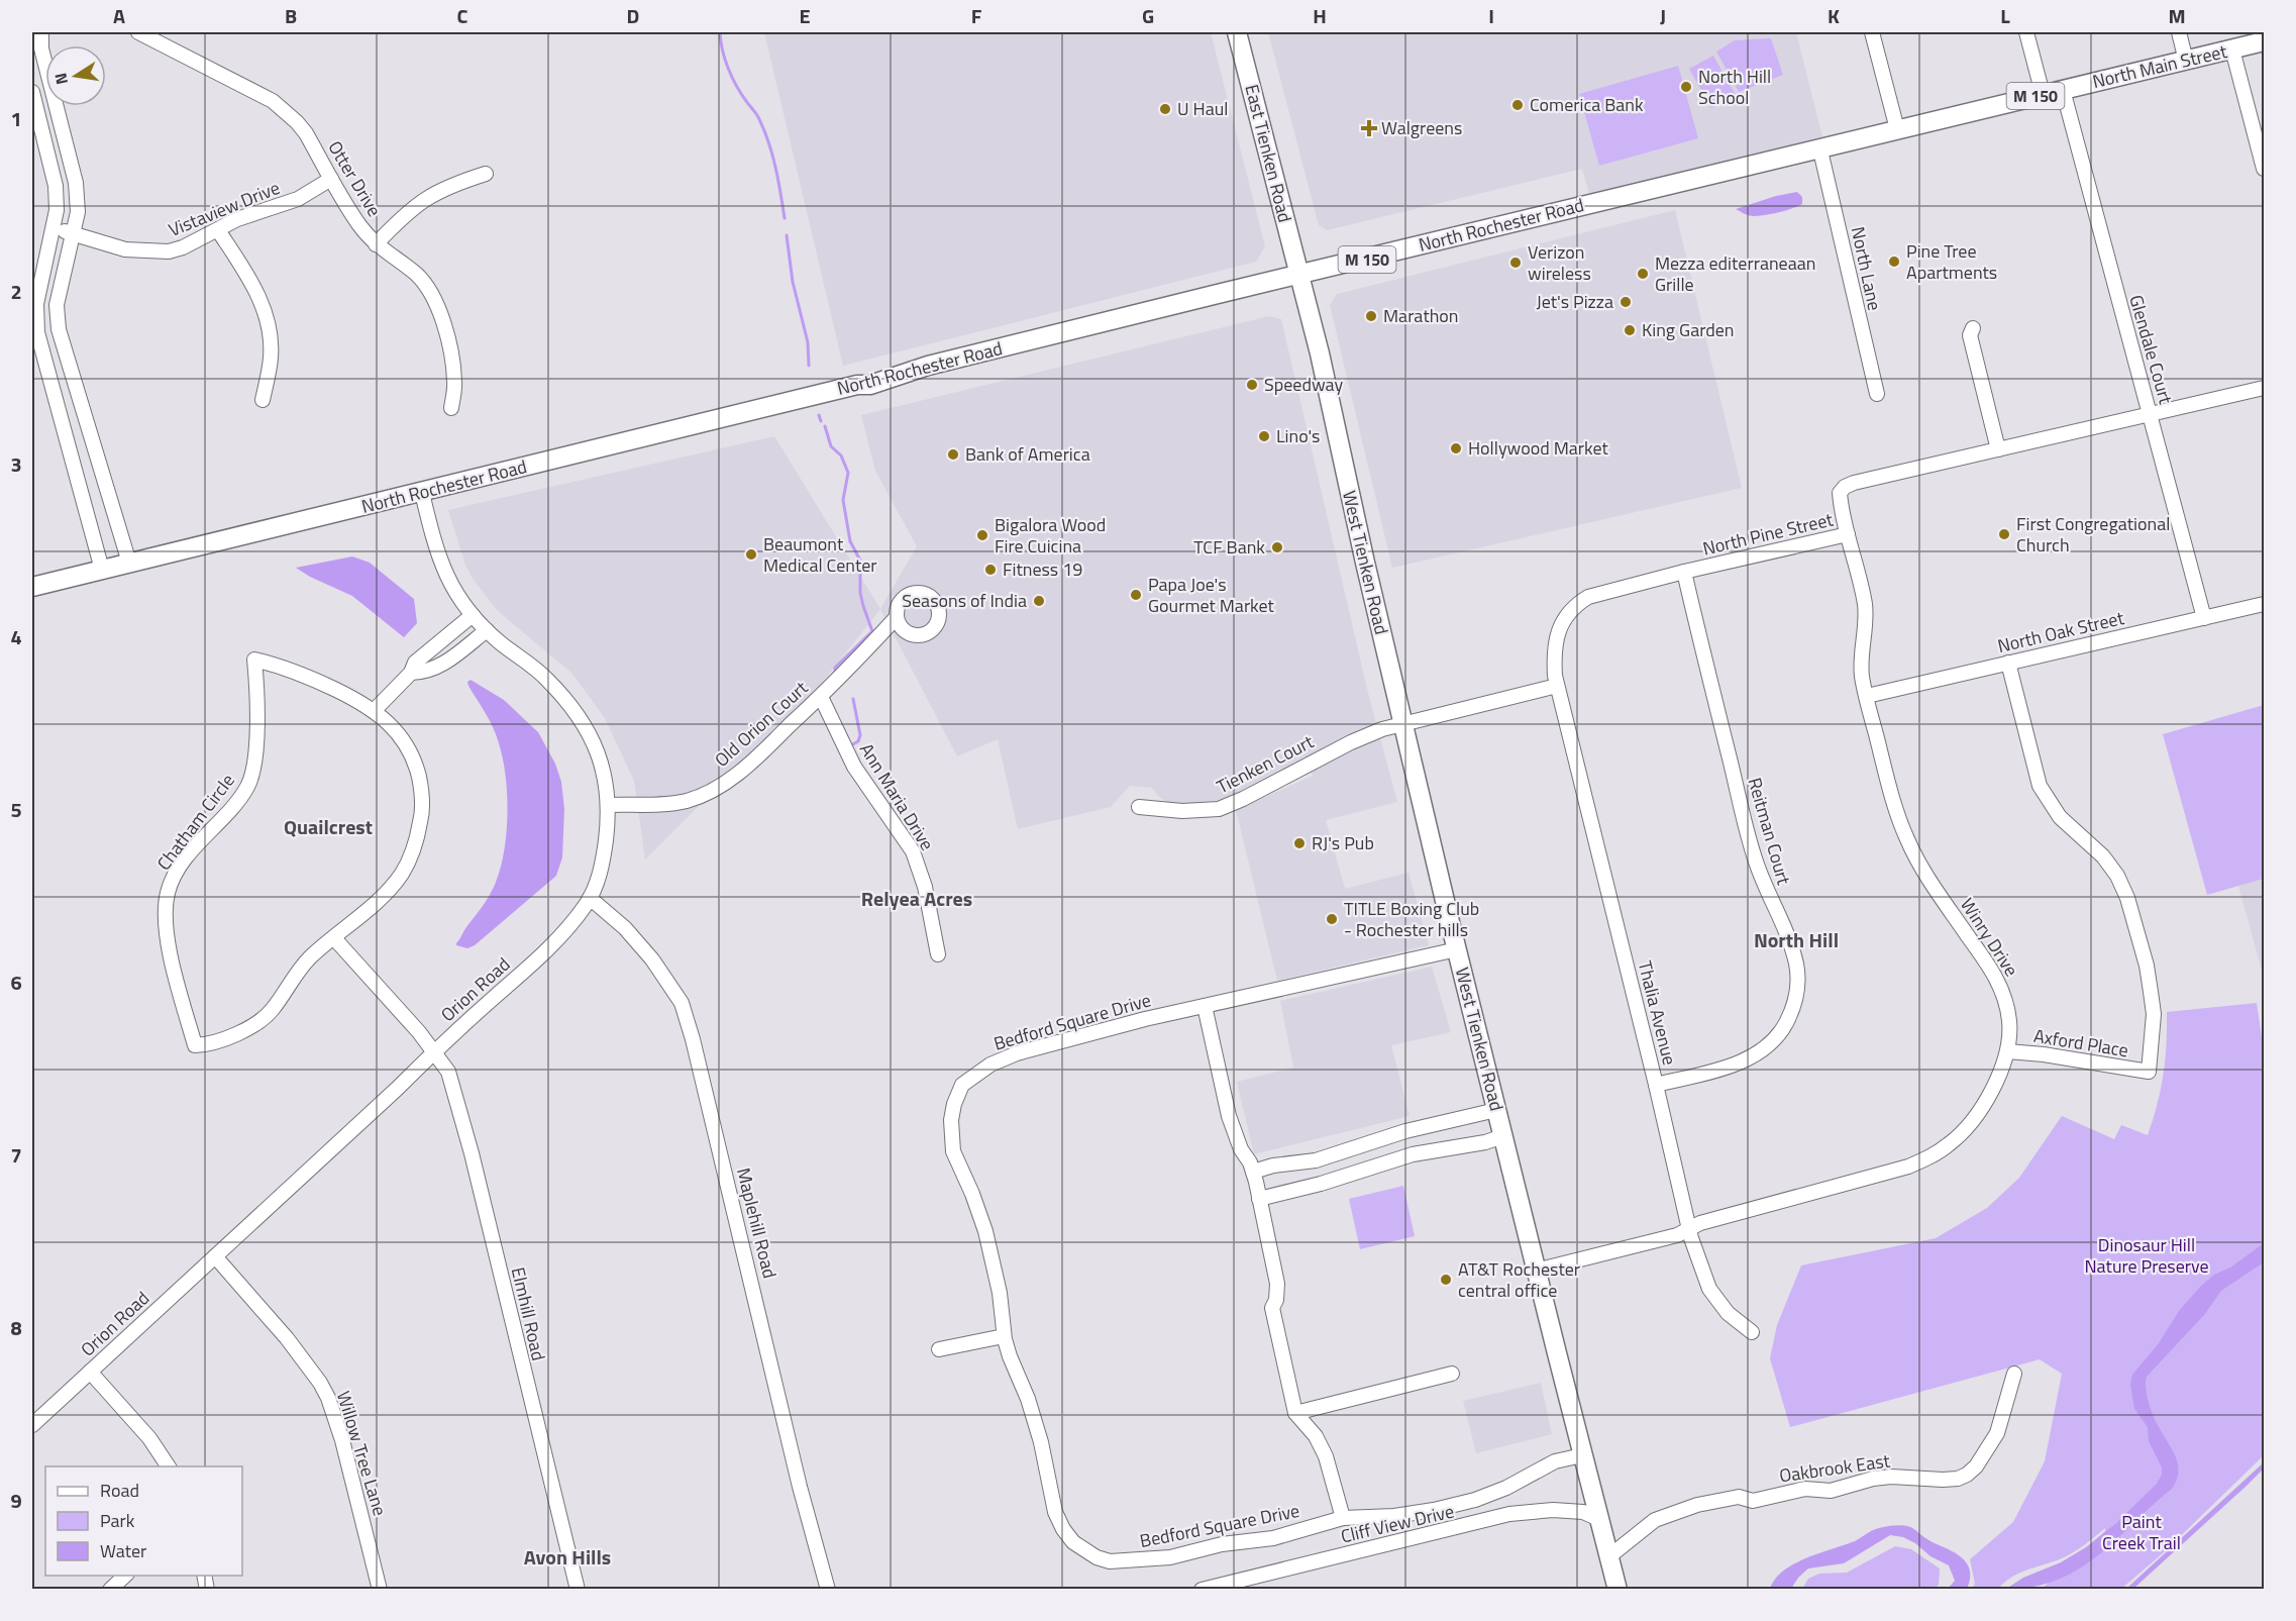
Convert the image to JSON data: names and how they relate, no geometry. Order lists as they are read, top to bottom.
{
  "streets": {
    "main road": [
      "North Main Street",
      "M 150",
      "East Tienken Road",
      "North Rochester Road",
      "West Tienken Road"
    ],
    "street": [
      "Otter Drive",
      "Vistaview Drive",
      "North Lane",
      "Glendale Court",
      "North Pine Street",
      "North Oak Street",
      "Old Orion Court",
      "Tienken Court",
      "Ann Maria Drive",
      "Chatham Circle",
      "Reitman Court",
      "Winry Drive",
      "Orion Road",
      "Thalia Avenue",
      "Bedford Square Drive",
      "Axford Place",
      "Maplehill Road",
      "Elmhill Road",
      "Willow Tree Lane",
      "Oakbrook East",
      "Cliff View Drive"
    ]
  },
  "crossings": [
    ["North Main Street", "North Rochester Road"],
    ["North Main Street", "North Lane"],
    ["North Main Street", "Glendale Court"],
    ["East Tienken Road", "North Rochester Road"],
    ["East Tienken Road", "West Tienken Road"],
    ["Otter Drive", "Vistaview Drive"],
    ["North Rochester Road", "North Lane"],
    ["North Rochester Road", "West Tienken Road"],
    ["North Rochester Road", "Orion Road"],
    ["Glendale Court", "North Pine Street"],
    ["Glendale Court", "North Oak Street"],
    ["North Pine Street", "Reitman Court"],
    ["North Pine Street", "Winry Drive"],
    ["North Pine Street", "Thalia Avenue"],
    ["West Tienken Road", "Tienken Court"],
    ["West Tienken Road", "Winry Drive"],
    ["West Tienken Road", "Bedford Square Drive"],
    ["West Tienken Road", "Oakbrook East"],
    ["West Tienken Road", "Cliff View Drive"],
    ["North Oak Street", "Winry Drive"],
    ["North Oak Street", "Axford Place"],
    ["Old Orion Court", "Ann Maria Drive"],
    ["Old Orion Court", "Orion Road"],
    ["Chatham Circle", "Elmhill Road"],
    ["Reitman Court", "Thalia Avenue"],
    ["Winry Drive", "Thalia Avenue"],
    ["Winry Drive", "Axford Place"],
    ["Orion Road", "Maplehill Road"],
    ["Orion Road", "Elmhill Road"],
    ["Orion Road", "Willow Tree Lane"]
  ],
  "districts": [
    "Quailcrest",
    "Relyea Acres",
    "North Hill",
    "Avon Hills"
  ],
  "parks": ["Dinosaur Hill Nature Preserve", "Paint Creek Trail"],
  "places": {
    "other": [
      "North Hill School",
      "Comerica Bank",
      "U Haul",
      "Pine Tree Apartments",
      "Verizon wireless",
      "Mezza editerraneaan Grille",
      "Jet's Pizza",
      "Marathon",
      "King Garden",
      "Speedway",
      "Lino's",
      "Hollywood Market",
      "Bank of America",
      "First Congregational Church",
      "Bigalora Wood Fire Cuicina",
      "TCF Bank",
      "Beaumont Medical Center",
      "Fitness 19",
      "Papa Joe's Gourmet Market",
      "Seasons of India",
      "RJ's Pub",
      "TITLE Boxing Club - Rochester hills",
      "AT&T Rochester central office"
    ],
    "health": ["Walgreens"]
  },
  "legend": ["Road", "Park", "Water"],
  "north": "left",
  "grid": {
    "columns": [
      "A",
      "B",
      "C",
      "D",
      "E",
      "F",
      "G",
      "H",
      "I",
      "J",
      "K",
      "L",
      "M"
    ],
    "rows": [
      "1",
      "2",
      "3",
      "4",
      "5",
      "6",
      "7",
      "8",
      "9"
    ]
  }
}
